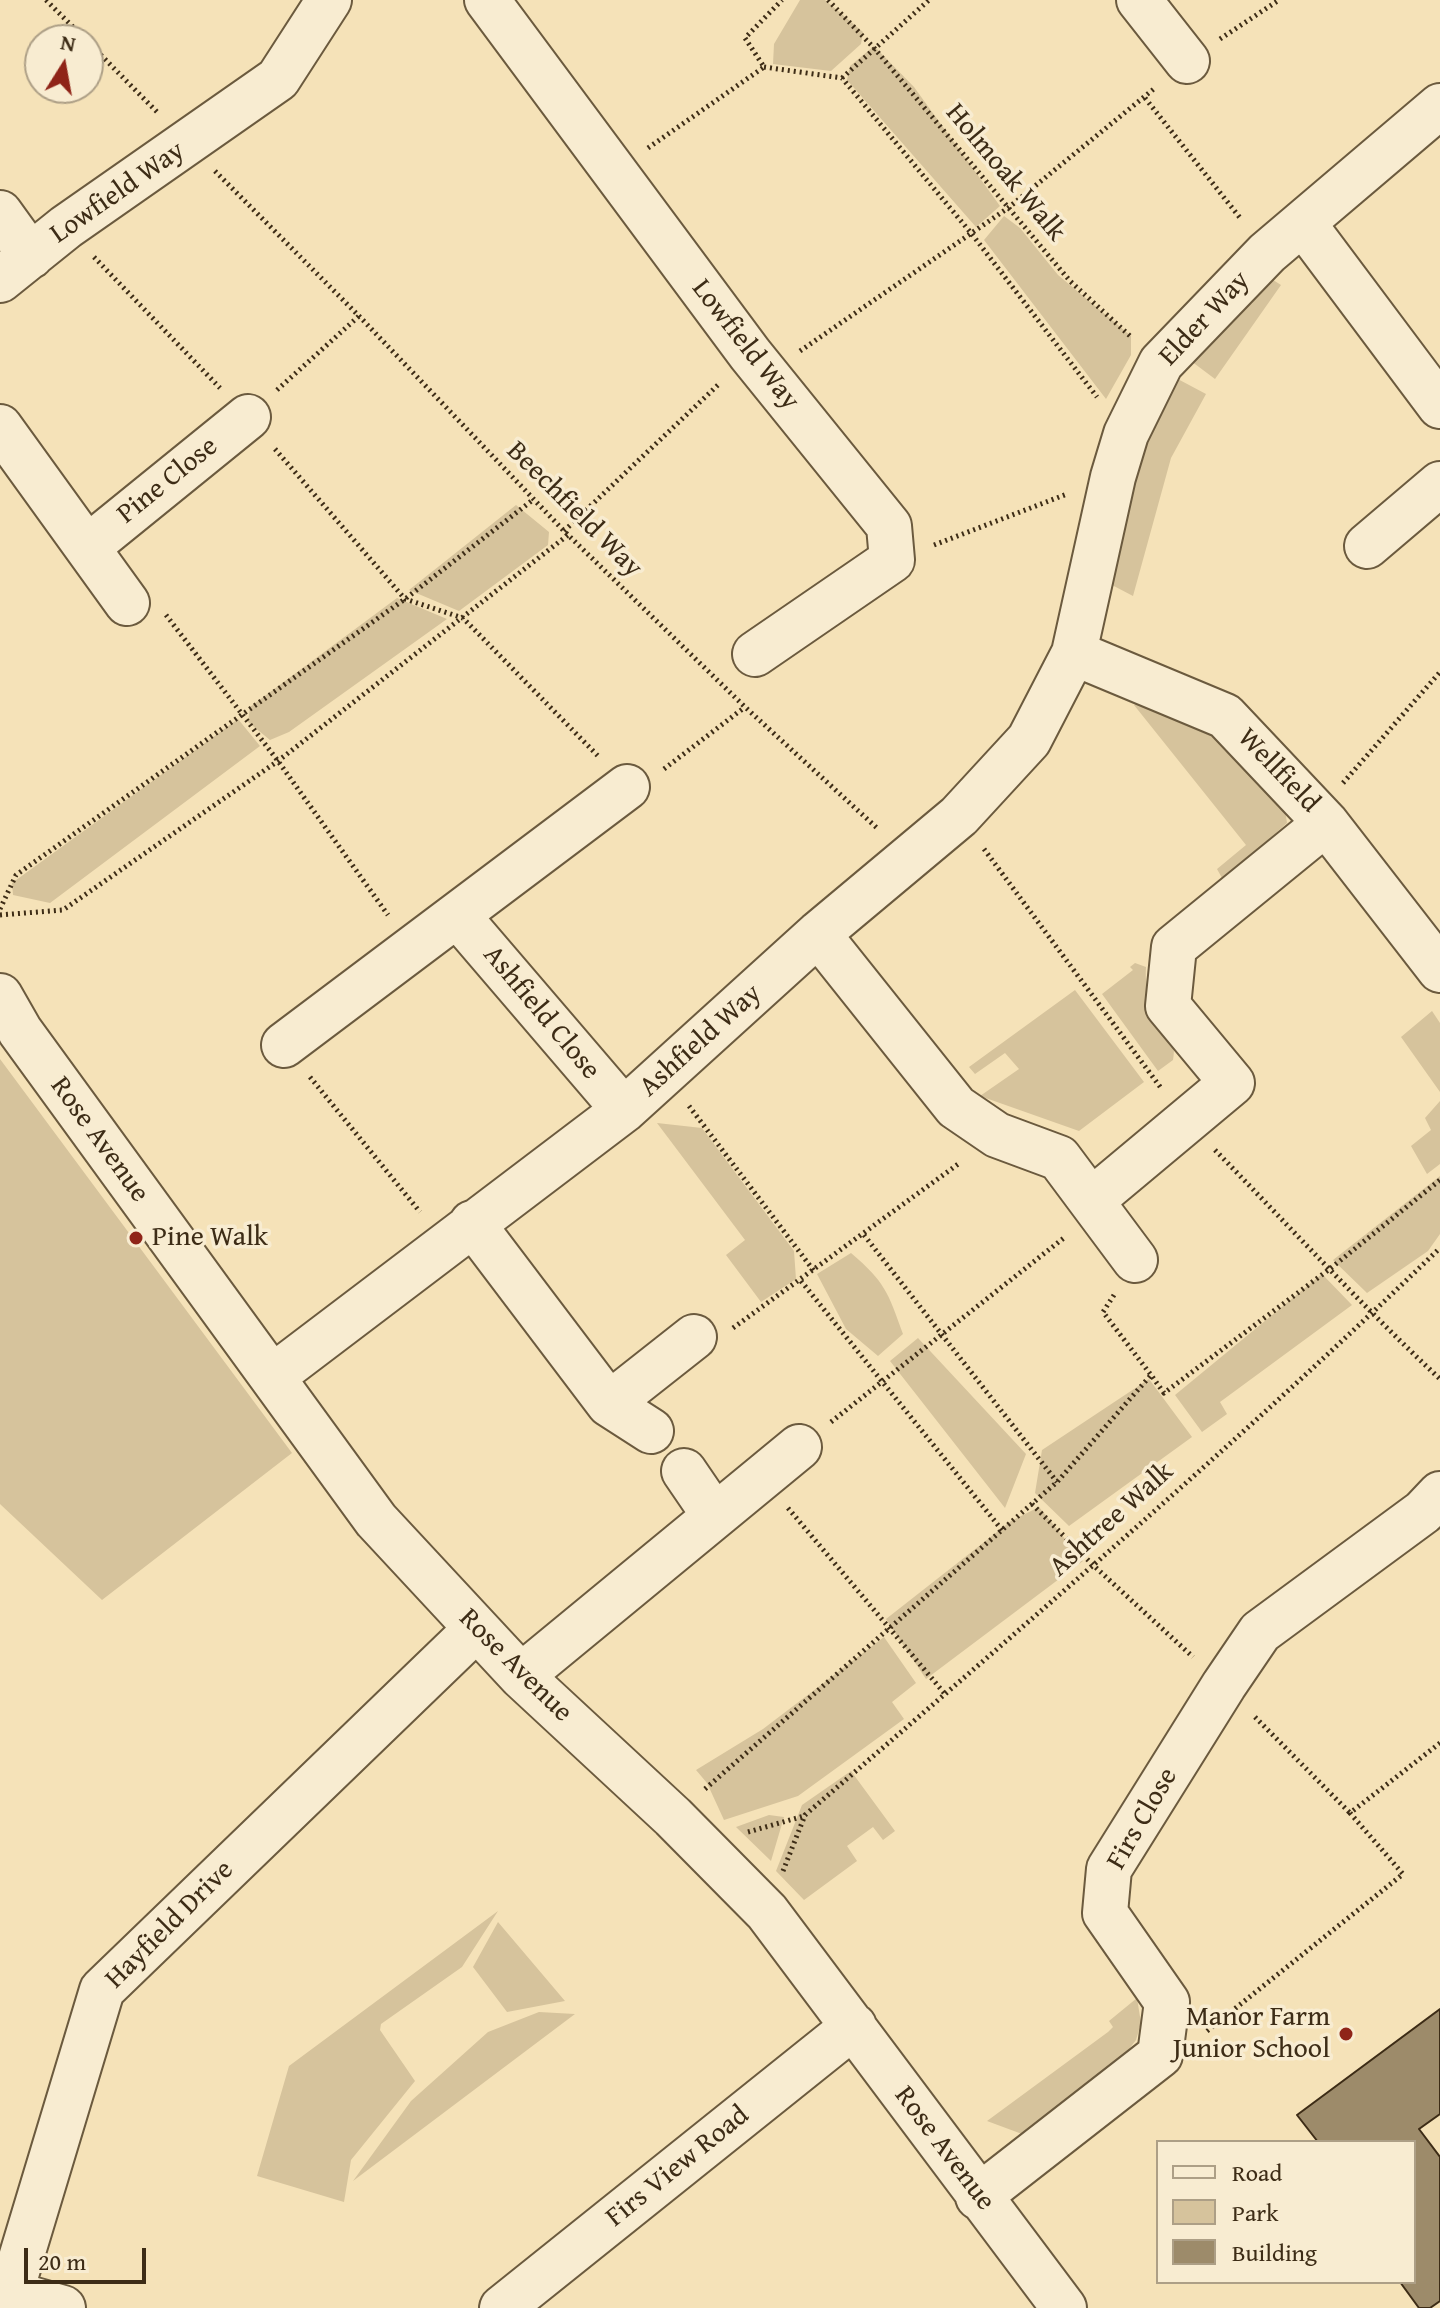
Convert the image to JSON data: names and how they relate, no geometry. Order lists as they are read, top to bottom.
{
  "streets": {
    "street": [
      "Lowfield Way",
      "Elder Way",
      "Pine Close",
      "Wellfield",
      "Ashfield Close",
      "Ashfield Way",
      "Rose Avenue",
      "Firs Close",
      "Hayfield Drive",
      "Firs View Road"
    ],
    "path": ["Holmoak Walk", "Beechfield Way", "Ashtree Walk"]
  },
  "crossings": [
    ["Holmoak Walk", "Elder Way"],
    ["Lowfield Way", "Beechfield Way"],
    ["Elder Way", "Wellfield"],
    ["Elder Way", "Ashfield Way"],
    ["Wellfield", "Ashfield Way"],
    ["Ashfield Close", "Ashfield Way"],
    ["Ashfield Way", "Rose Avenue"],
    ["Rose Avenue", "Ashtree Walk"],
    ["Rose Avenue", "Firs Close"],
    ["Rose Avenue", "Hayfield Drive"],
    ["Rose Avenue", "Firs View Road"]
  ],
  "places": ["Pine Walk", "Manor Farm Junior School"],
  "legend": ["Road", "Park", "Building"],
  "scale_bar": "20 m",
  "north": "top"
}
